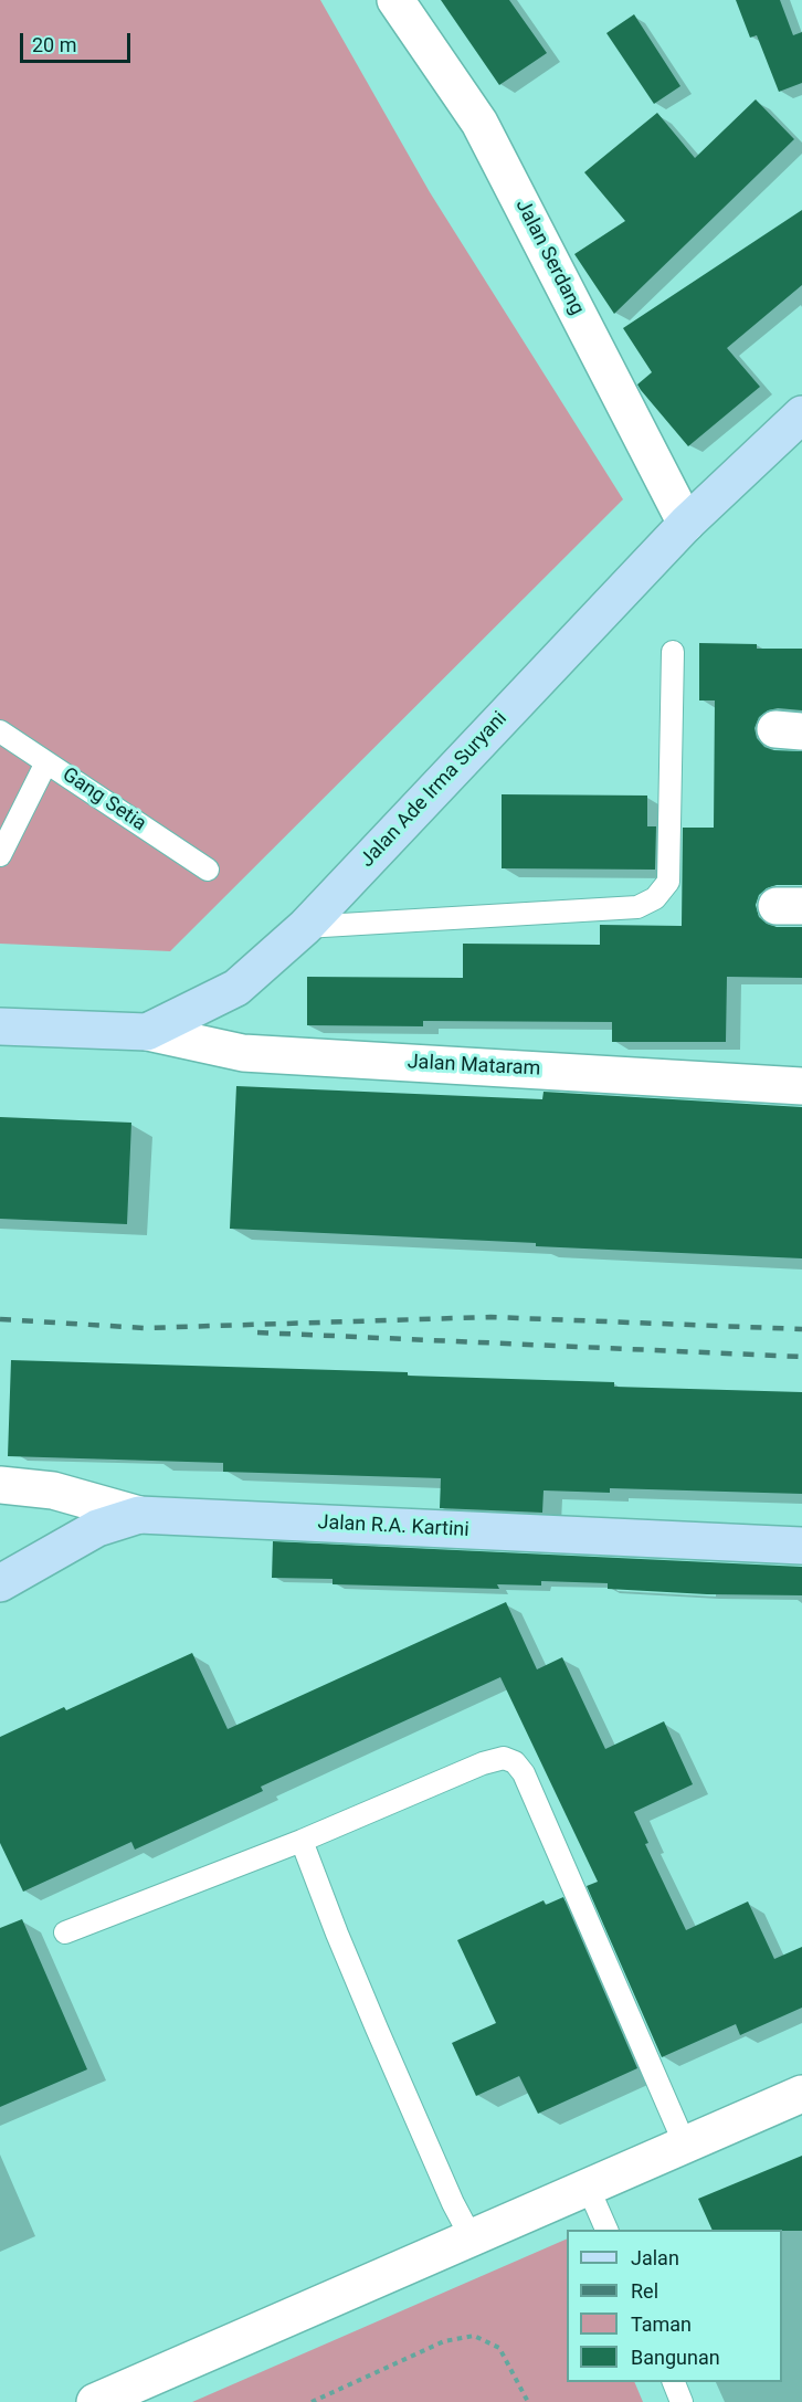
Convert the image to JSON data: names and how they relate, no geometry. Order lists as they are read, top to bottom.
{
  "streets": {
    "main road": ["Jalan Ade Irma Suryani", "Jalan R.A. Kartini"],
    "street": ["Jalan Serdang", "Jalan Mataram"],
    "lane": ["Gang Setia"]
  },
  "crossings": [
    ["Jalan Serdang", "Jalan Ade Irma Suryani"],
    ["Jalan Ade Irma Suryani", "Jalan Mataram"]
  ],
  "legend": [
    "Jalan",
    "Rel",
    "Taman",
    "Bangunan"
  ],
  "scale_bar": "20 m"
}
